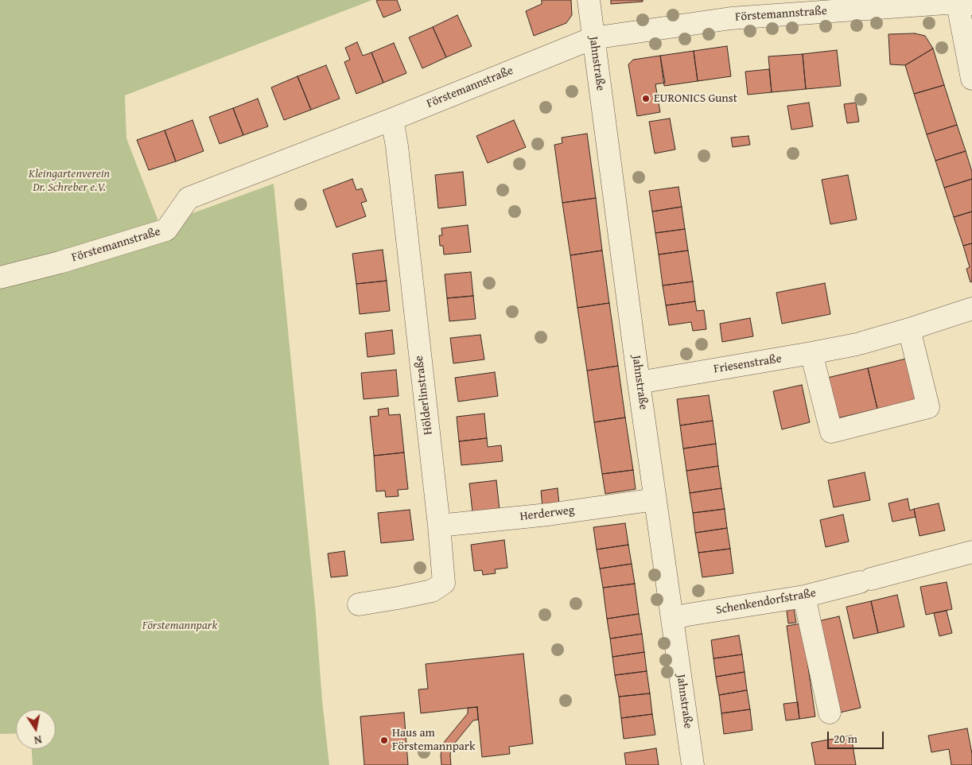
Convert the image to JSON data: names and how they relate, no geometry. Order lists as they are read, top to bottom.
{
  "streets": {
    "street": [
      "Förstemannstraße",
      "Jahnstraße",
      "Friesenstraße",
      "Hölderlinstraße",
      "Herderweg",
      "Schenkendorfstraße"
    ]
  },
  "crossings": [
    ["Förstemannstraße", "Jahnstraße"],
    ["Förstemannstraße", "Hölderlinstraße"],
    ["Jahnstraße", "Friesenstraße"],
    ["Jahnstraße", "Herderweg"],
    ["Jahnstraße", "Schenkendorfstraße"],
    ["Hölderlinstraße", "Herderweg"]
  ],
  "parks": ["Kleingartenverein Dr. Schreber e.V.", "Förstemannpark"],
  "places": ["EURONICS Gunst", "Haus am Förstemannpark"],
  "scale_bar": "20 m",
  "north": "bottom"
}
